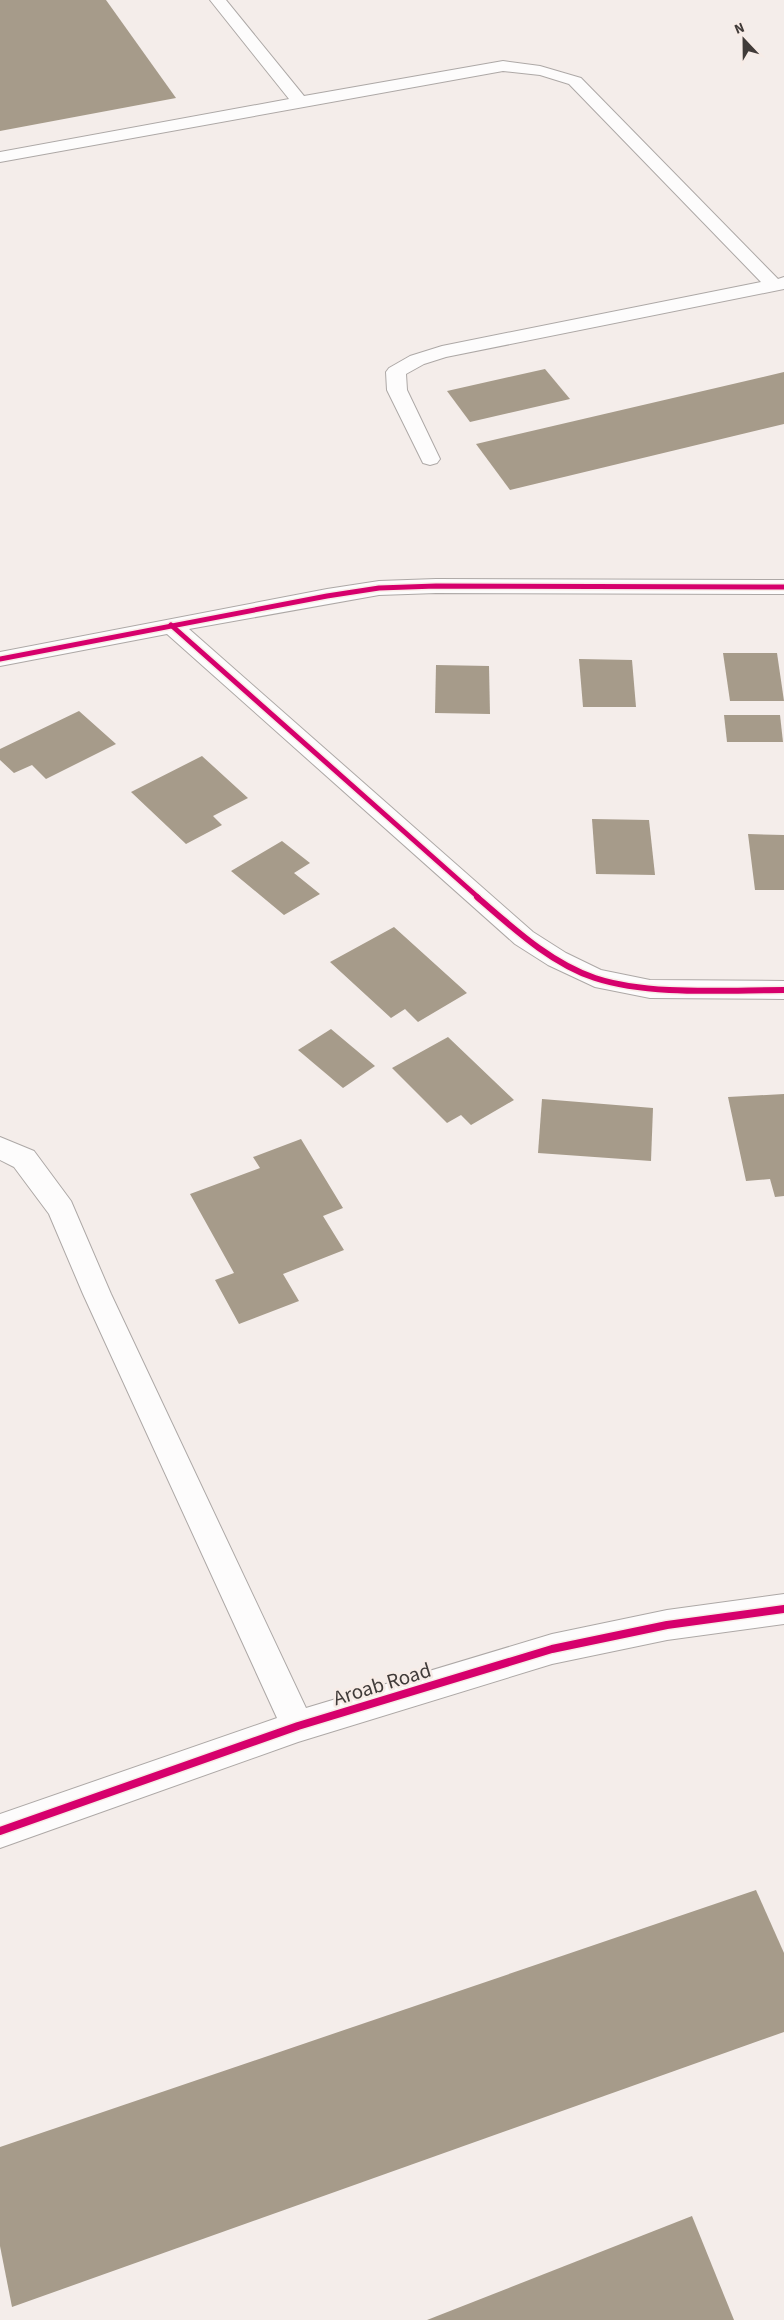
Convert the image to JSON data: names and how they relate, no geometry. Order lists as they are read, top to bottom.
{
  "streets": {
    "street": ["Aroab Road"]
  },
  "north": "top"
}
